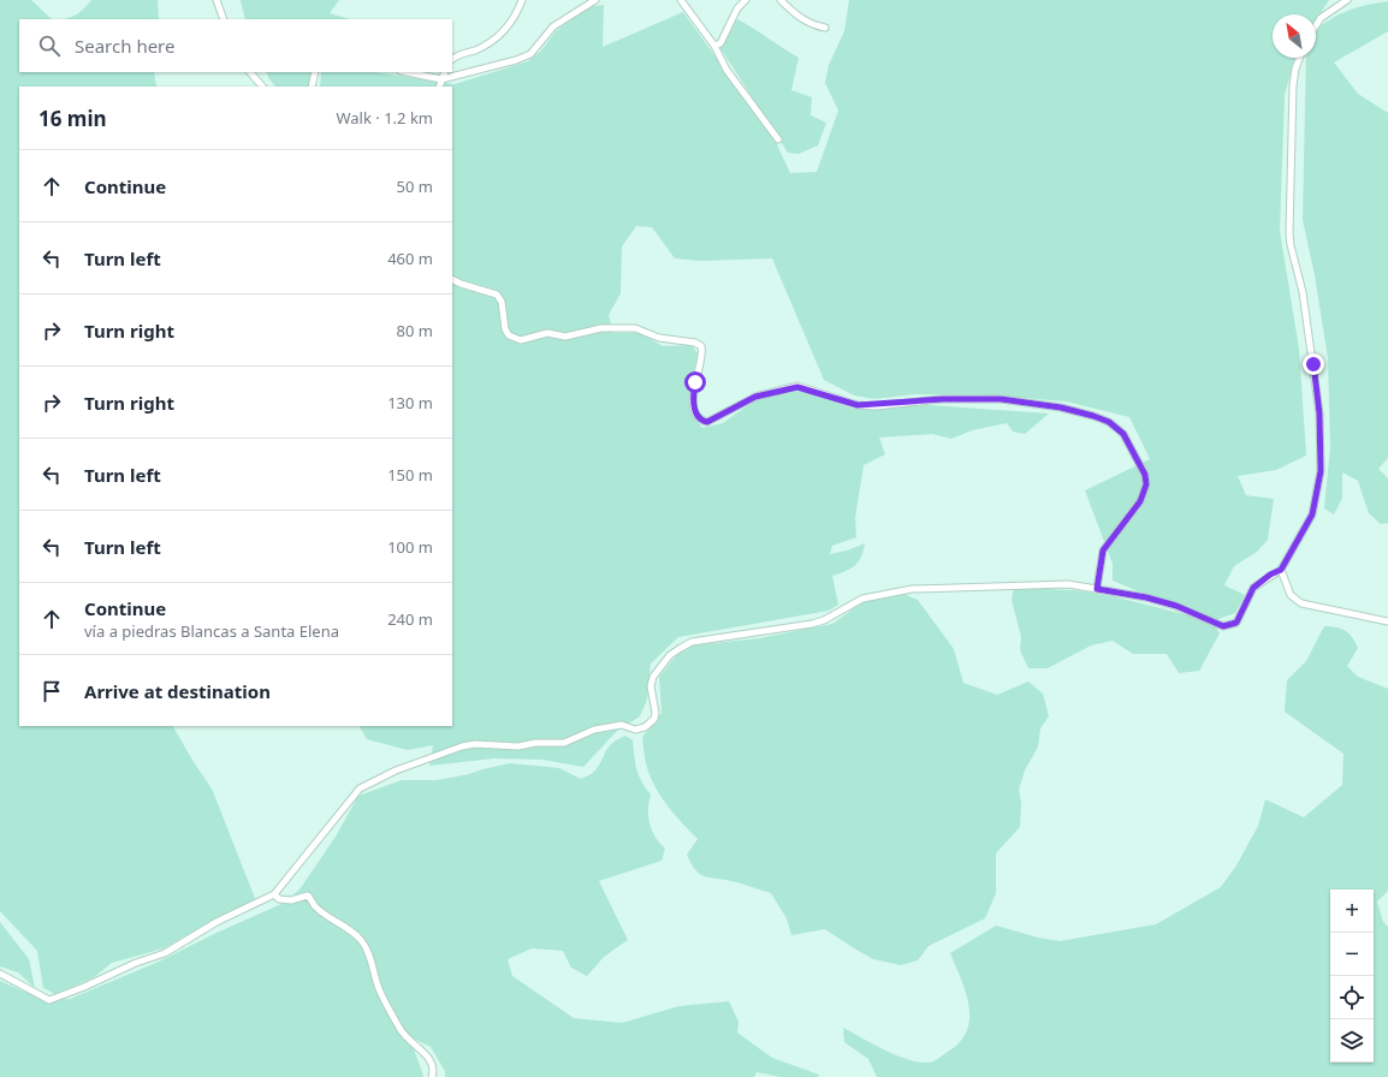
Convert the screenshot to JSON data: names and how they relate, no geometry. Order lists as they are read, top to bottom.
{
  "north": "top left",
  "page": {
    "search": "Search here",
    "heading": ["16 min", "Walk · 1.2 km"],
    "list": [
      ["Continue", "50 m"],
      ["Turn left", "460 m"],
      ["Turn right", "80 m"],
      ["Turn right", "130 m"],
      ["Turn left", "150 m"],
      ["Turn left", "100 m"],
      ["Continue", "vía a piedras Blancas a Santa Elena", "240 m"],
      "Arrive at destination"
    ],
    "map_buttons": ["+", "−"]
  }
}
